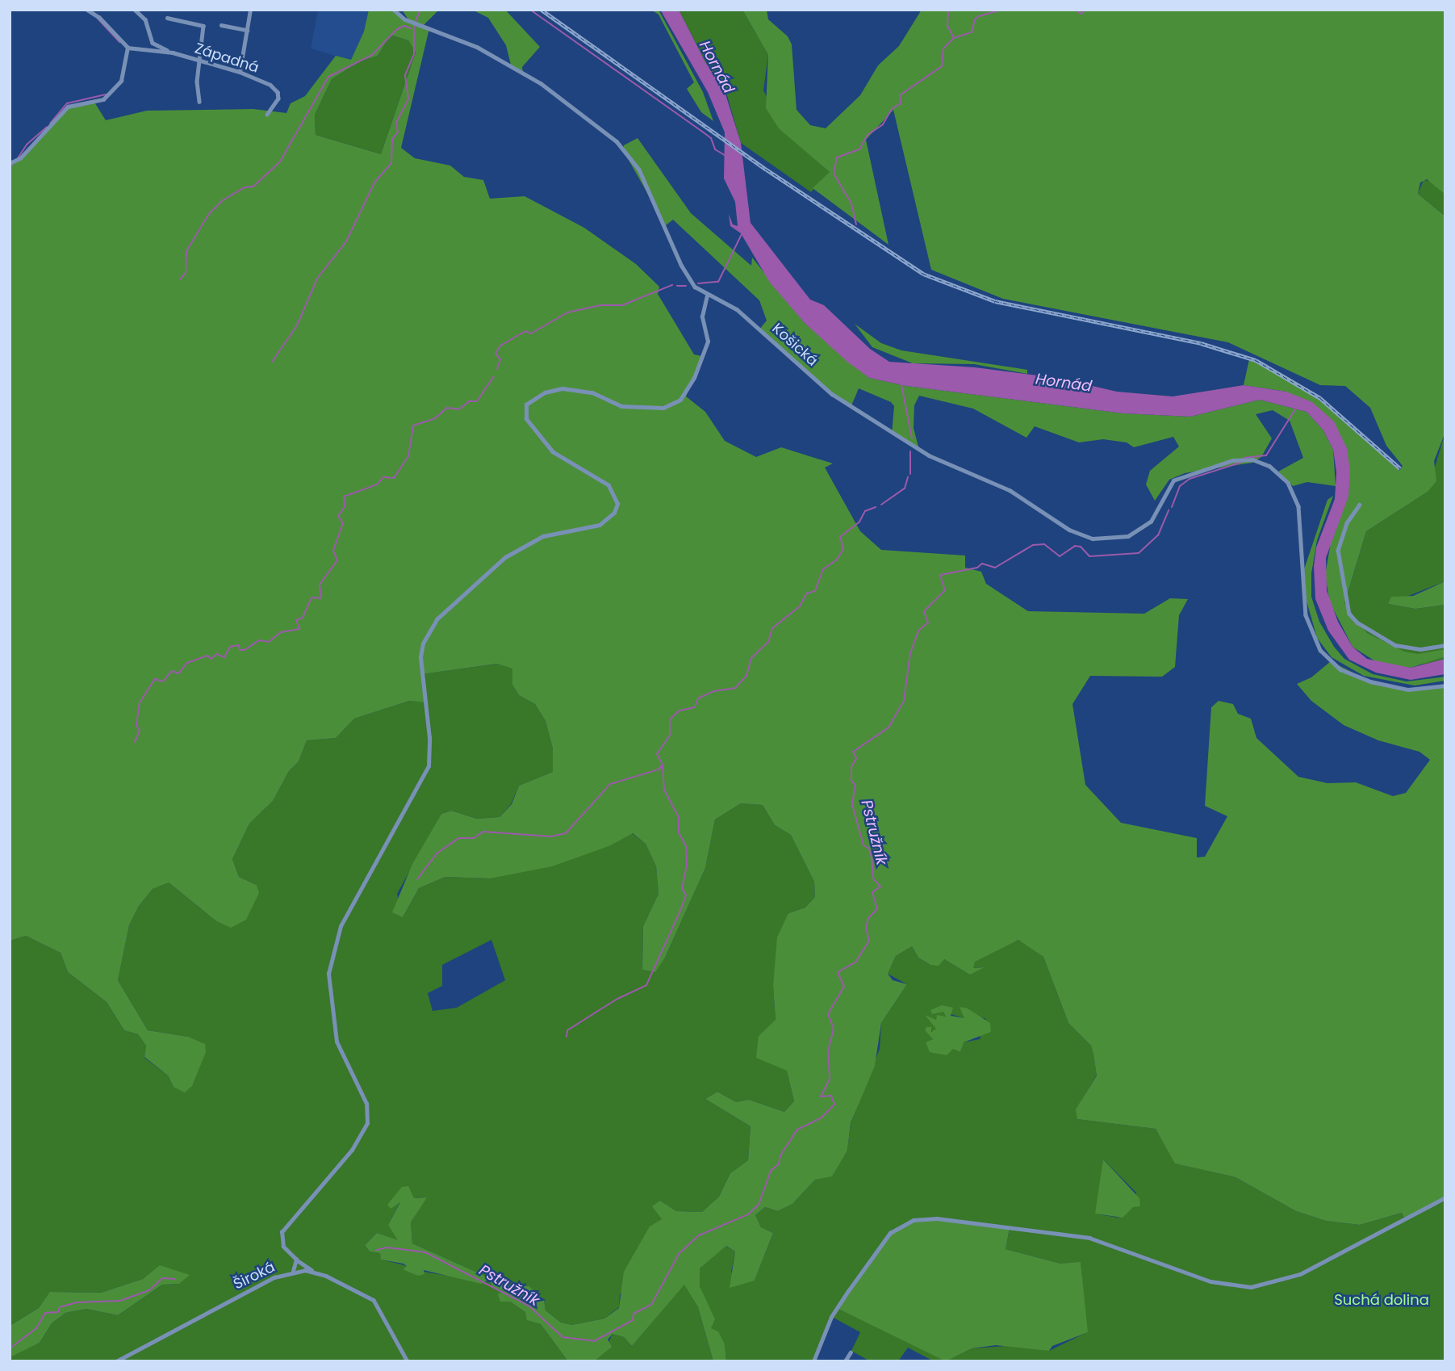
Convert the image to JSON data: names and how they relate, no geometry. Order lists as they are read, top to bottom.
{
  "streets": {
    "street": ["Západná", "Košická", "Široká"]
  },
  "water": ["Hornád", "Pstružník"],
  "parks": ["Suchá dolina"]
}
